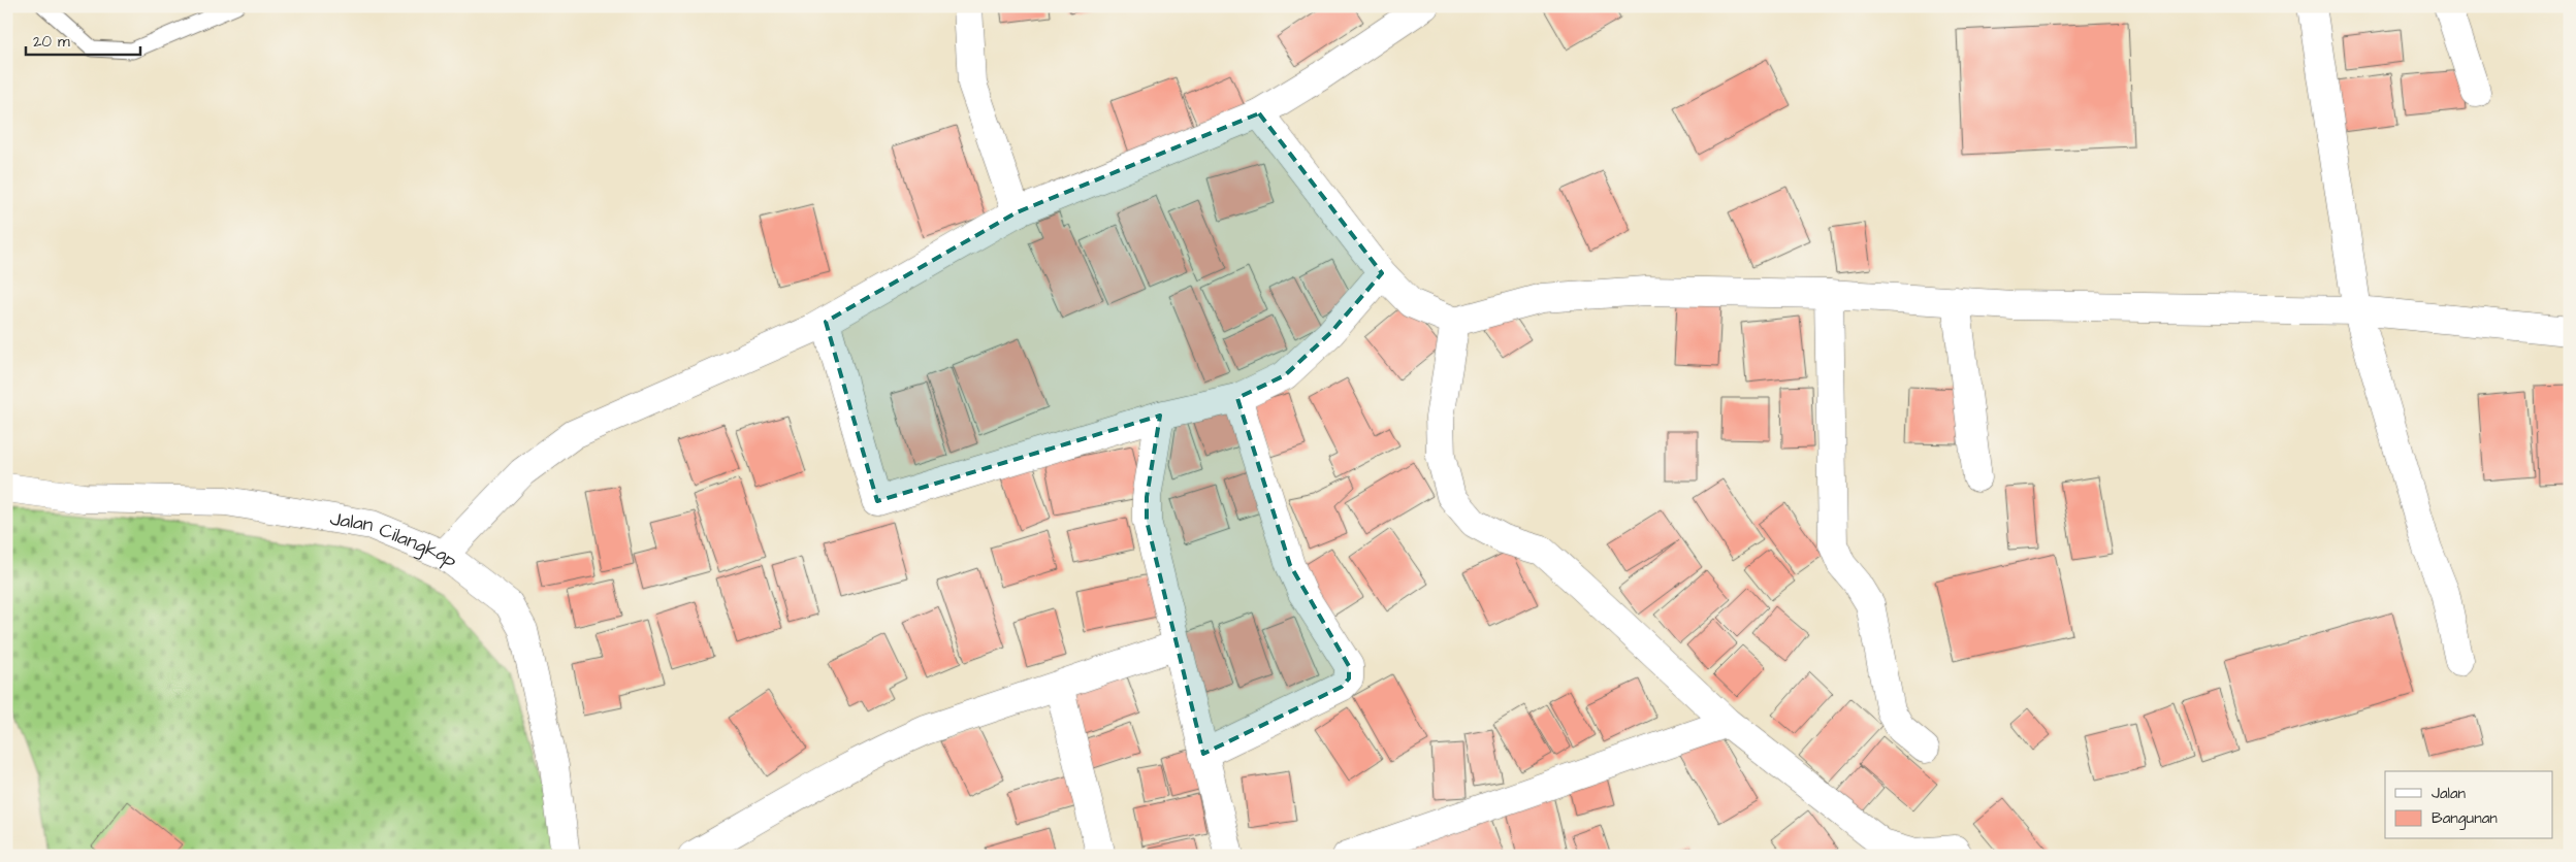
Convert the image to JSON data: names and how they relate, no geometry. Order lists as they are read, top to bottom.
{
  "streets": {
    "street": ["Jalan Cilangkap"]
  },
  "legend": ["Jalan", "Bangunan"],
  "scale_bar": "20 m"
}
